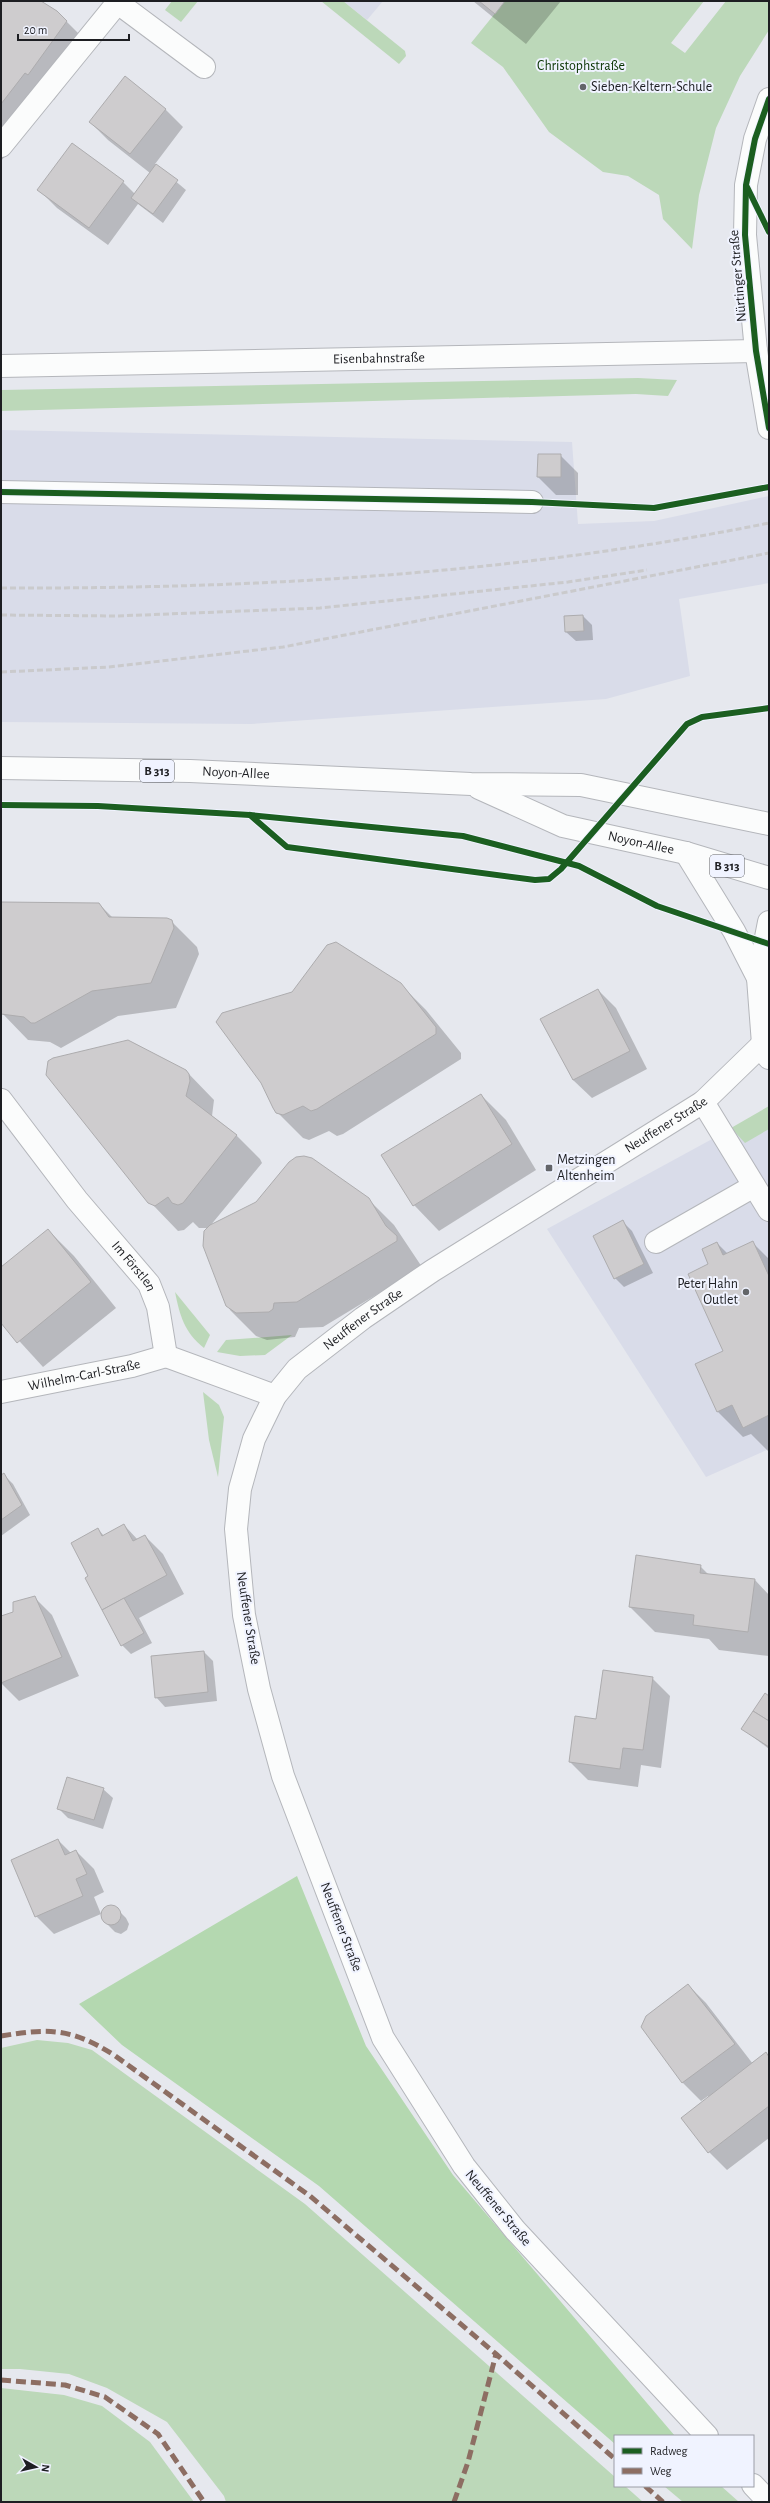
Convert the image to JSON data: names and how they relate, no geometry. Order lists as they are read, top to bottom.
{
  "streets": {
    "main road": [
      "Nürtinger Straße",
      "Eisenbahnstraße",
      "B 313",
      "Noyon-Allee",
      "Neuffener Straße",
      "Im Förstlen",
      "Wilhelm-Carl-Straße"
    ]
  },
  "crossings": [
    ["Nürtinger Straße", "Eisenbahnstraße"],
    ["Im Förstlen", "Wilhelm-Carl-Straße"]
  ],
  "parks": ["Christophstraße"],
  "places": {
    "other": ["Sieben-Keltern-Schule", "Peter Hahn Outlet"],
    "transit": ["Metzingen Altenheim"]
  },
  "legend": ["Radweg", "Weg"],
  "scale_bar": "20 m",
  "north": "right"
}
